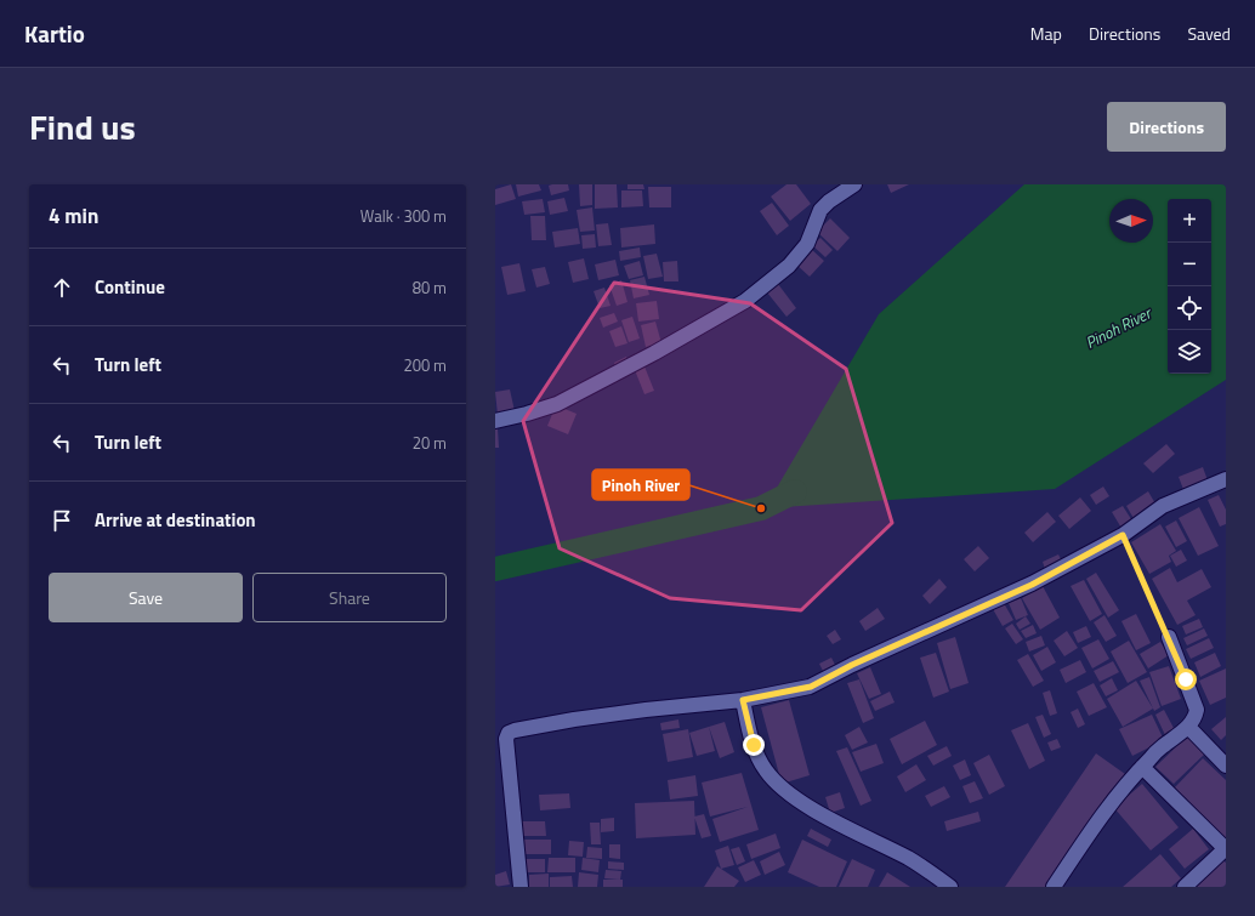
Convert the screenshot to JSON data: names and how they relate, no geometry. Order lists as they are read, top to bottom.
{
  "water": ["Pinoh River"],
  "places": ["Pinoh River"],
  "north": "right",
  "page": {
    "header": "Kartio",
    "nav": ["Map", "Directions", "Saved"],
    "title": "Find us",
    "buttons": [
      "Directions",
      ["Save", "Share"]
    ],
    "heading": ["4 min", "Walk · 300 m"],
    "map_buttons": ["+", "−"],
    "list": [
      ["Continue", "80 m"],
      ["Turn left", "200 m"],
      ["Turn left", "20 m"],
      "Arrive at destination"
    ]
  }
}
